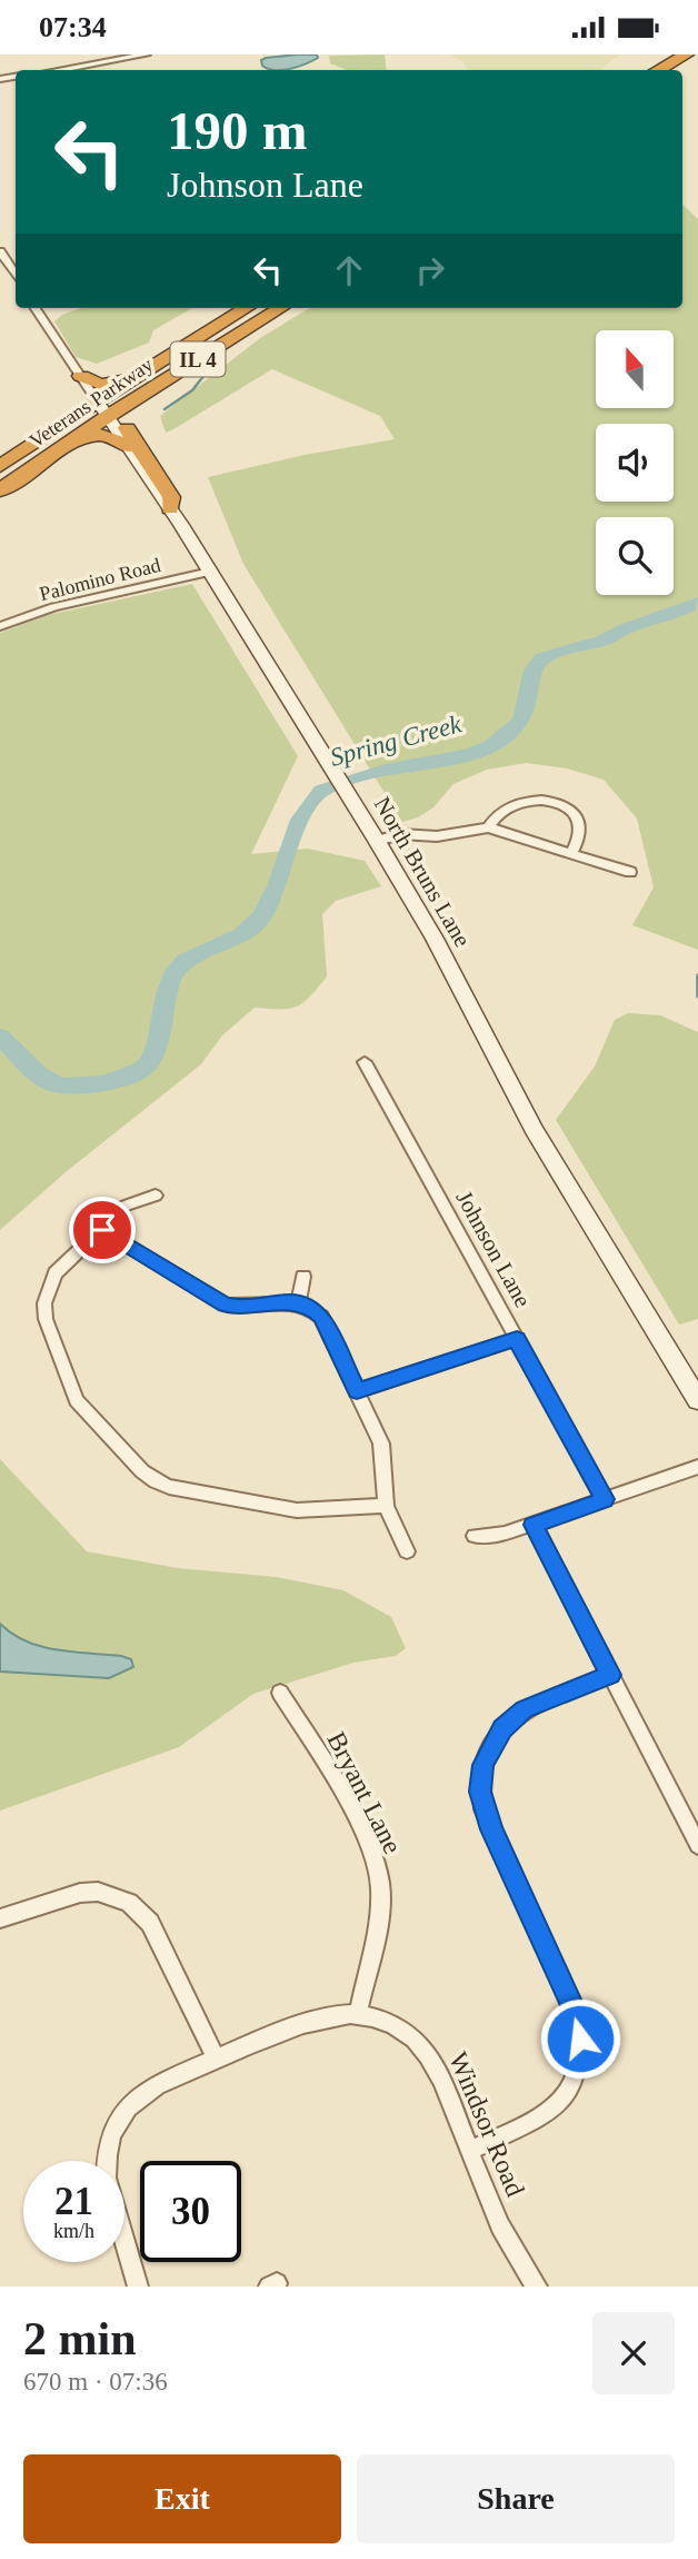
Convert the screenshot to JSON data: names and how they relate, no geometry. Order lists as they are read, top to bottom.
{
  "streets": {
    "highway": ["IL 4", "Veterans Parkway"],
    "main road": ["North Bruns Lane"],
    "street": [
      "Palomino Road",
      "Johnson Lane",
      "Bryant Lane",
      "Windsor Road"
    ]
  },
  "crossings": [
    ["Veterans Parkway", "North Bruns Lane"],
    ["Palomino Road", "North Bruns Lane"],
    ["Bryant Lane", "Windsor Road"]
  ],
  "water": ["Spring Creek"],
  "north": "top",
  "page": {
    "status": "07:34",
    "turn": ["190 m", "Johnson Lane"],
    "speed": "21 km/h",
    "limit": "30",
    "heading": ["2 min", "670 m · 07:36"],
    "buttons": ["Exit", "Share"]
  }
}
